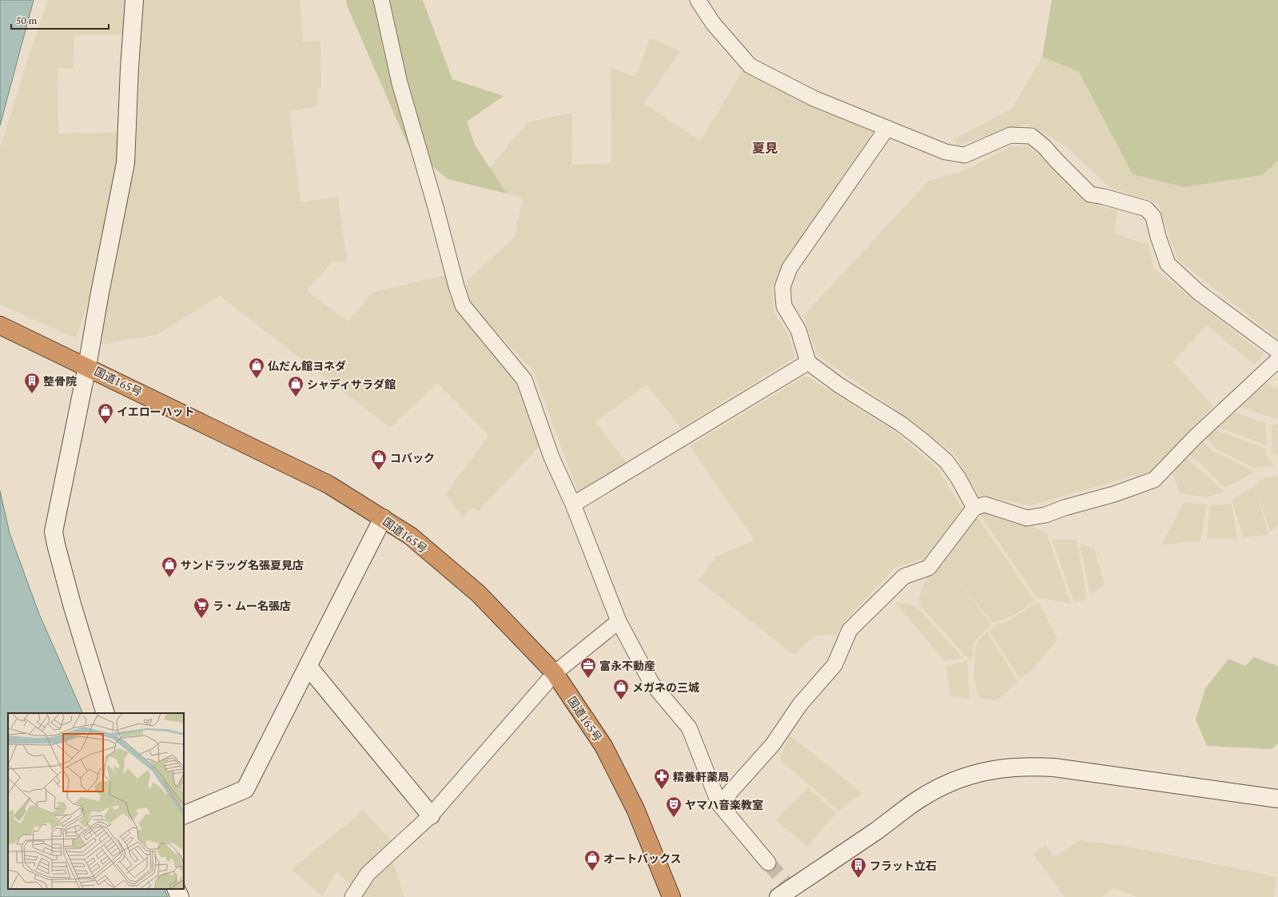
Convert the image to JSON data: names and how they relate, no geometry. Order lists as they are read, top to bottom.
{
  "streets": {
    "highway": ["国道165号"]
  },
  "districts": ["夏見"],
  "places": {
    "shop": [
      "仏だん館ヨネダ",
      "シャディサラダ館",
      "イエローハット",
      "コバック",
      "サンドラッグ名張夏見店",
      "メガネの三城",
      "オートバックス"
    ],
    "building": ["整骨院", "フラット立石"],
    "supermarket": ["ラ・ムー名張店"],
    "office": ["富永不動産"],
    "pharmacy": ["精養軒薬局"],
    "theatre": ["ヤマハ音楽教室"]
  },
  "scale_bar": "50 m"
}
